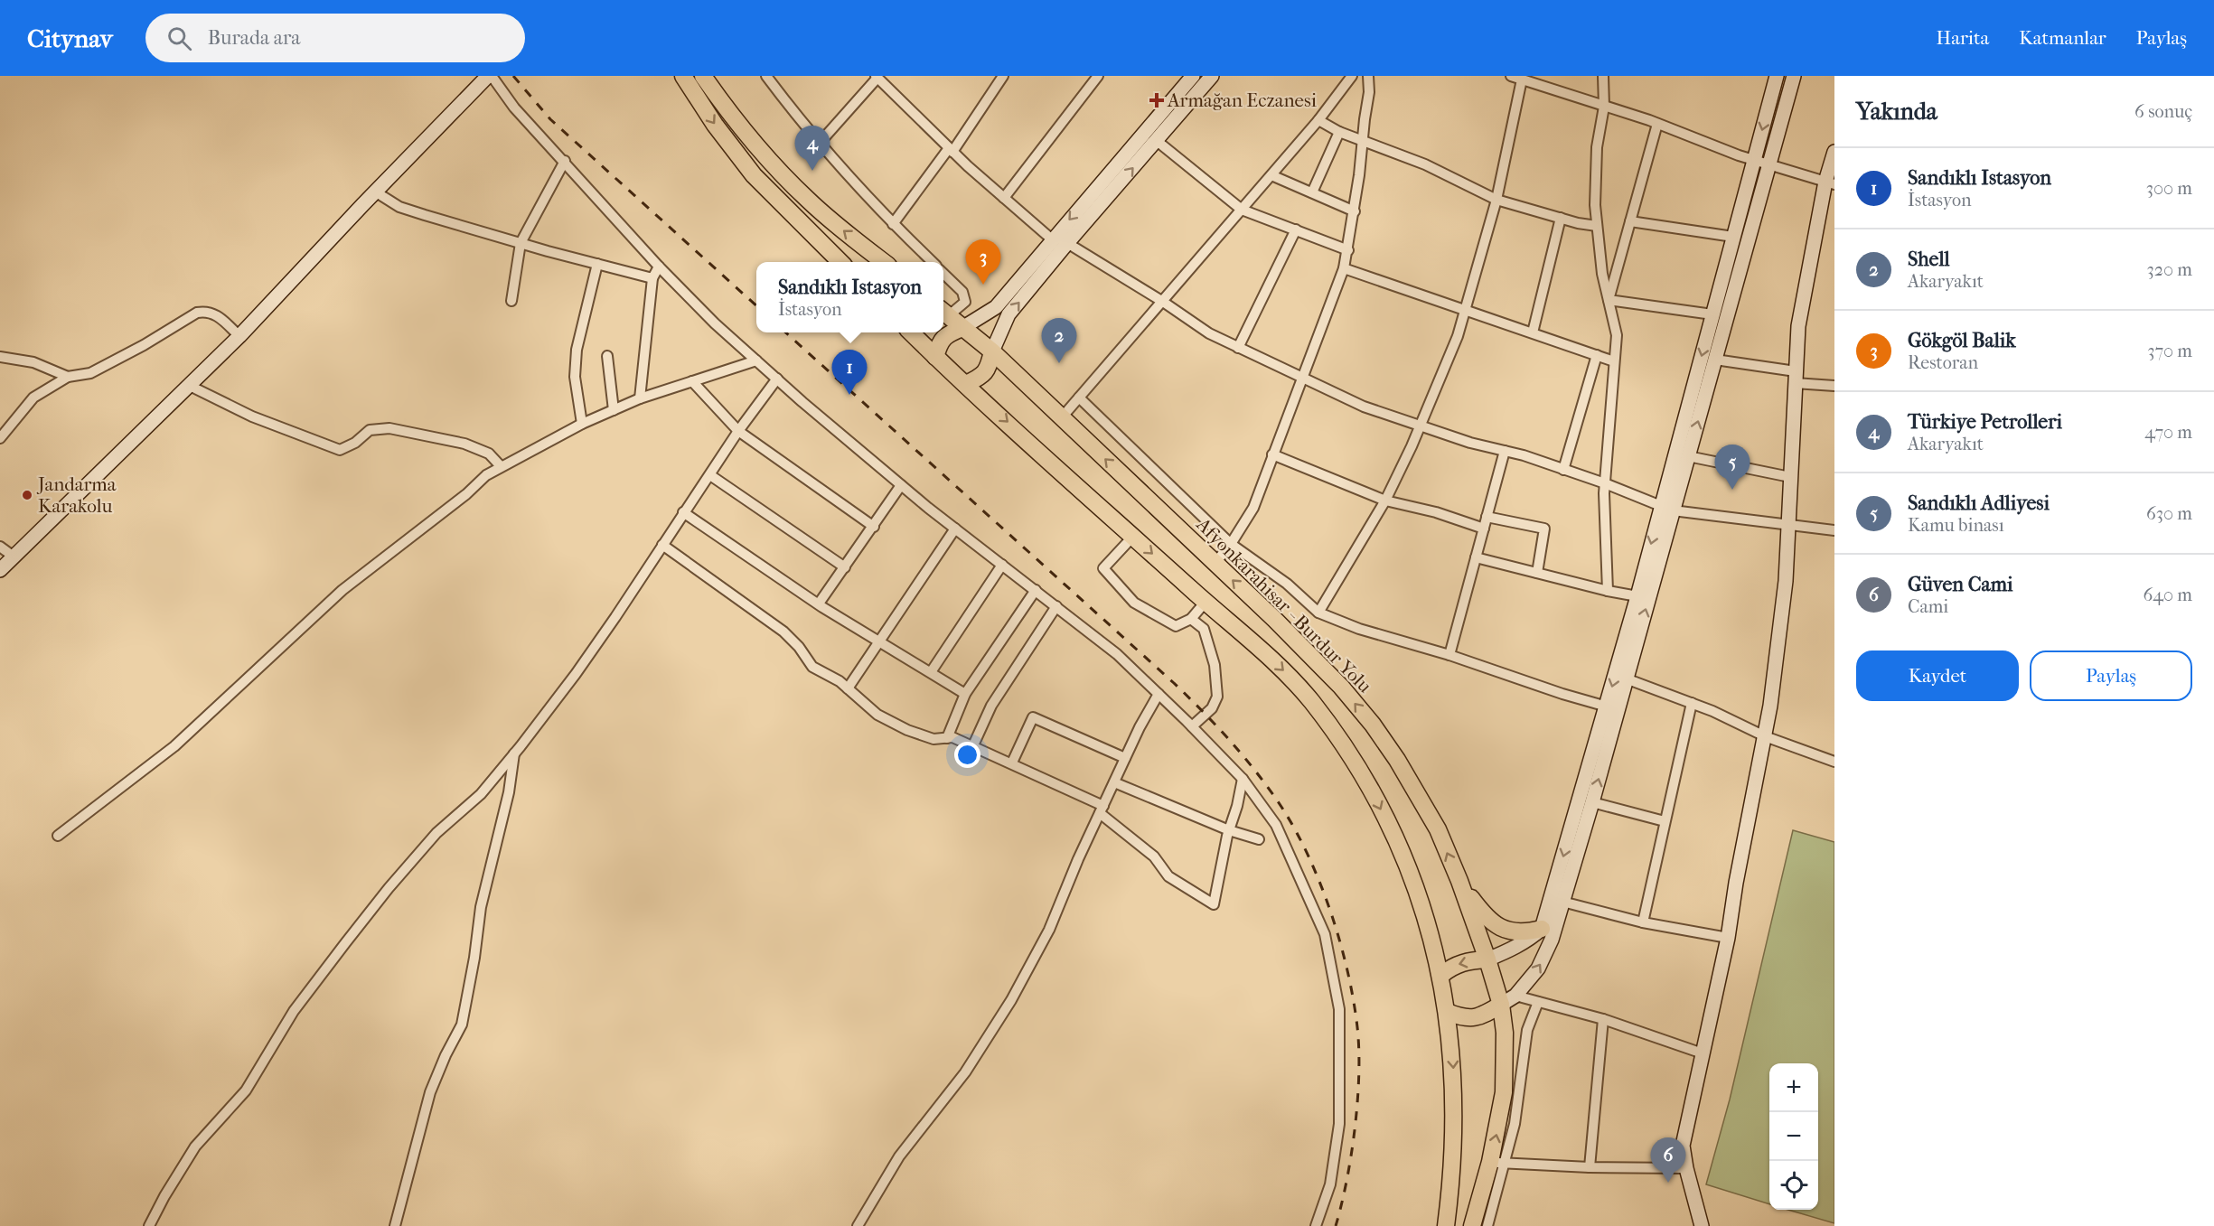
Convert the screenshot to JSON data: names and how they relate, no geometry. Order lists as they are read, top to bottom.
{
  "streets": {
    "highway": ["Afyonkarahisar - Burdur Yolu"]
  },
  "places": {
    "health": ["Armağan Eczanesi"],
    "other": ["Jandarma Karakolu"]
  },
  "page": {
    "header": "Citynav",
    "search": "Burada ara",
    "nav": ["Harita", "Katmanlar", "Paylaş"],
    "heading": ["Yakında", "6 sonuç"],
    "pins": [
      "4",
      "3",
      "2",
      "1",
      "5",
      "6"
    ],
    "list": [
      {
        "mark": "1",
        "name": "Sandıklı Istasyon",
        "note": "İstasyon",
        "value": "300 m"
      },
      {
        "mark": "2",
        "name": "Shell",
        "note": "Akaryakıt",
        "value": "320 m"
      },
      {
        "mark": "3",
        "name": "Gökgöl Balik",
        "note": "Restoran",
        "value": "370 m"
      },
      {
        "mark": "4",
        "name": "Türkiye Petrolleri",
        "note": "Akaryakıt",
        "value": "470 m"
      },
      {
        "mark": "5",
        "name": "Sandıklı Adliyesi",
        "note": "Kamu binası",
        "value": "630 m"
      },
      {
        "mark": "6",
        "name": "Güven Cami",
        "note": "Cami",
        "value": "640 m"
      }
    ],
    "popup": ["Sandıklı Istasyon", "İstasyon"],
    "buttons": ["Kaydet", "Paylaş"],
    "map_buttons": ["+", "−"]
  }
}
